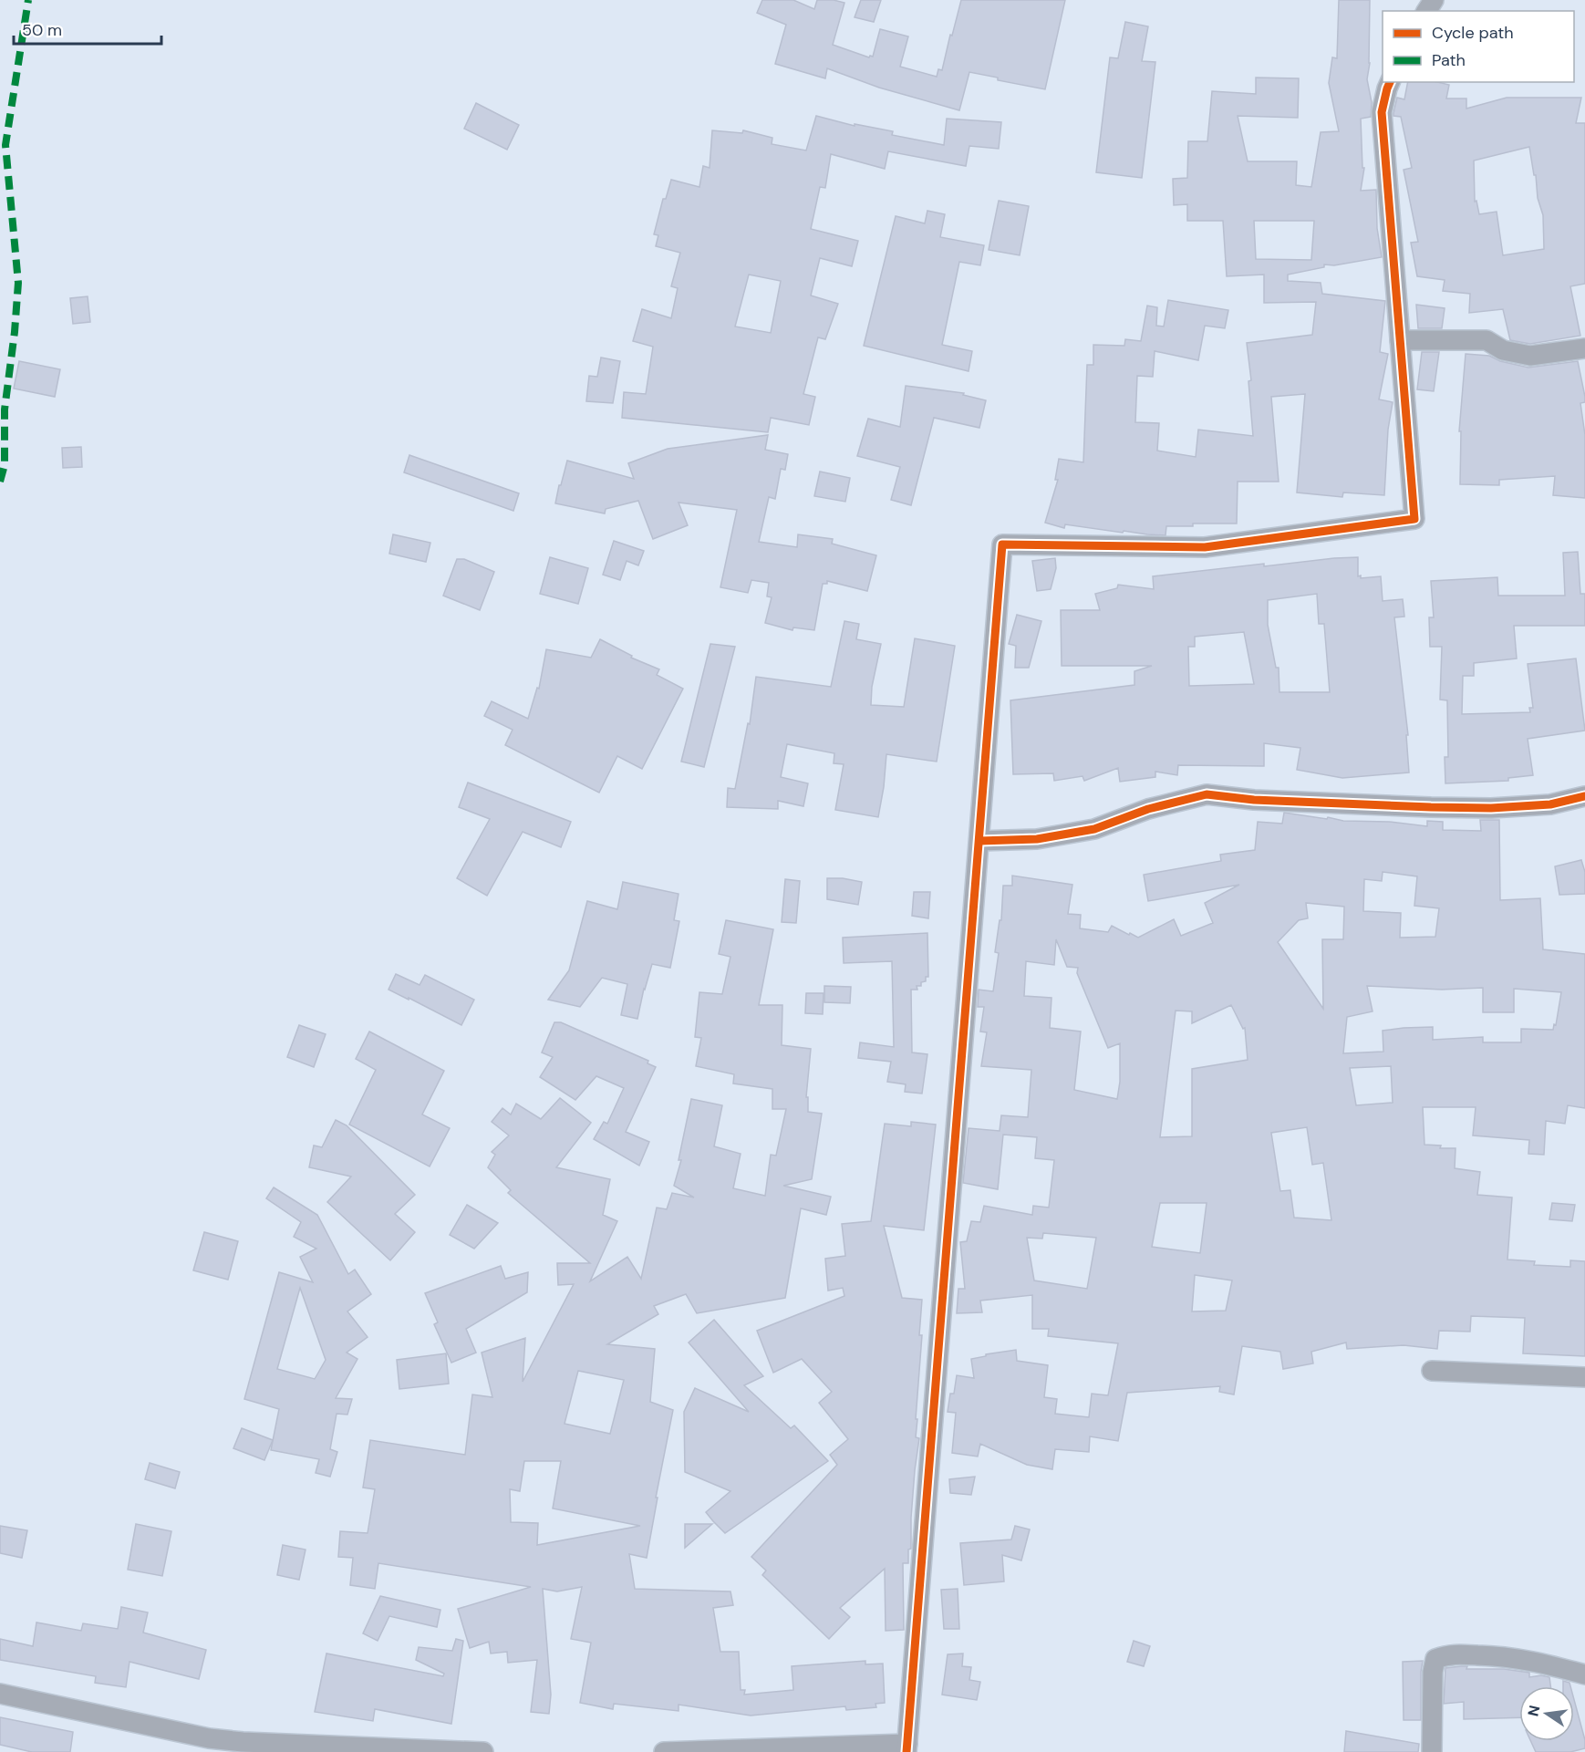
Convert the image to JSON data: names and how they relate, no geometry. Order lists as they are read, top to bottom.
{
  "legend": ["Cycle path", "Path"],
  "scale_bar": "50 m",
  "north": "left"
}
